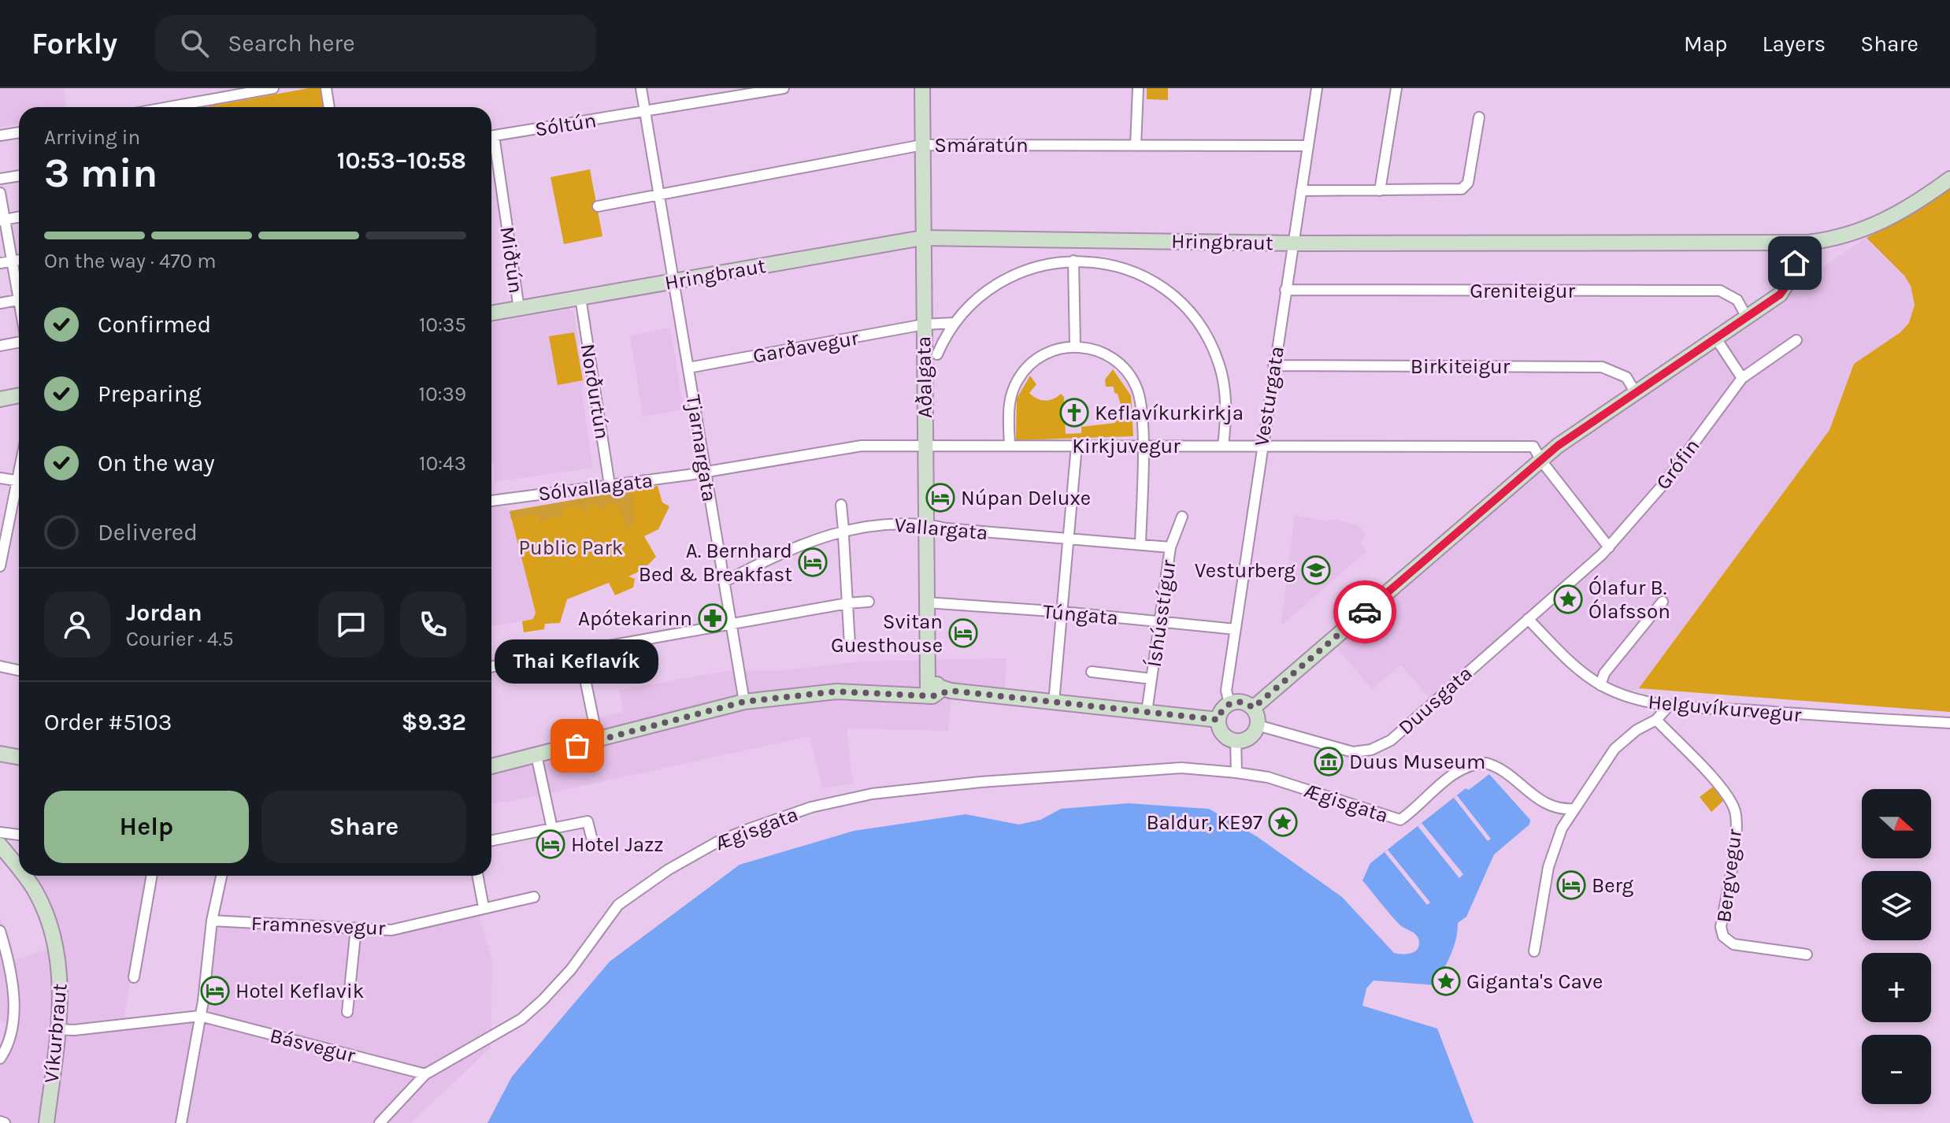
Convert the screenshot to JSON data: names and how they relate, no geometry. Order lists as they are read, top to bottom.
{
  "streets": {
    "street": [
      "Sóltún",
      "Smáratún",
      "Hringbraut",
      "Miðtún",
      "Greniteigur",
      "Garðavegur",
      "Birkiteigur",
      "Aðalgata",
      "Norðurtún",
      "Vesturgata",
      "Kirkjuvegur",
      "Tjarnargata",
      "Grófin",
      "Sólvallagata",
      "Vallargata",
      "Íshússtígur",
      "Túngata",
      "Duusgata",
      "Helguvíkurvegur",
      "Ægisgata",
      "Bergvegur",
      "Framnesvegur",
      "Víkurbraut",
      "Básvegur"
    ]
  },
  "crossings": [
    ["Sóltún", "Tjarnargata"],
    ["Smáratún", "Aðalgata"],
    ["Smáratún", "Vesturgata"],
    ["Smáratún", "Tjarnargata"],
    ["Hringbraut", "Miðtún"],
    ["Hringbraut", "Aðalgata"],
    ["Hringbraut", "Norðurtún"],
    ["Hringbraut", "Vesturgata"],
    ["Hringbraut", "Tjarnargata"],
    ["Greniteigur", "Vesturgata"],
    ["Garðavegur", "Aðalgata"],
    ["Garðavegur", "Tjarnargata"],
    ["Birkiteigur", "Vesturgata"],
    ["Aðalgata", "Kirkjuvegur"],
    ["Aðalgata", "Vallargata"],
    ["Aðalgata", "Túngata"],
    ["Norðurtún", "Sólvallagata"],
    ["Vesturgata", "Kirkjuvegur"],
    ["Vesturgata", "Túngata"],
    ["Vesturgata", "Duusgata"],
    ["Kirkjuvegur", "Tjarnargata"],
    ["Kirkjuvegur", "Sólvallagata"],
    ["Tjarnargata", "Sólvallagata"],
    ["Tjarnargata", "Vallargata"],
    ["Grófin", "Duusgata"],
    ["Grófin", "Helguvíkurvegur"],
    ["Vallargata", "Íshússtígur"],
    ["Íshússtígur", "Túngata"],
    ["Duusgata", "Helguvíkurvegur"],
    ["Ægisgata", "Básvegur"]
  ],
  "parks": ["Public Park"],
  "places": {
    "church": ["Keflavíkurkirkja"],
    "hotel": [
      "Núpan Deluxe",
      "A. Bernhard Bed & Breakfast",
      "Svitan Guesthouse",
      "Hotel Jazz",
      "Berg",
      "Hotel Keflavik"
    ],
    "school or university": ["Vesturberg"],
    "place": ["Ólafur B. Ólafsson", "Baldur, KE97", "Giganta's Cave"],
    "pharmacy": ["Apótekarinn"],
    "other": ["Thai Keflavík"],
    "museum": ["Duus Museum"]
  },
  "north": "right",
  "page": {
    "header": "Forkly",
    "search": "Search here",
    "nav": ["Map", "Layers", "Share"],
    "heading": ["3 min", "Arriving in", "10:53–10:58"],
    "panel": [
      "Jordan",
      "Courier · 4.5",
      "Order #5103",
      "$9.32"
    ],
    "bar": "On the way · 470 m",
    "list": [
      ["Confirmed", "10:35"],
      ["Preparing", "10:39"],
      ["On the way", "10:43"],
      "Delivered"
    ],
    "bubble": "Thai Keflavík",
    "buttons": ["Help", "Share"],
    "map_buttons": ["+", "−"]
  }
}
